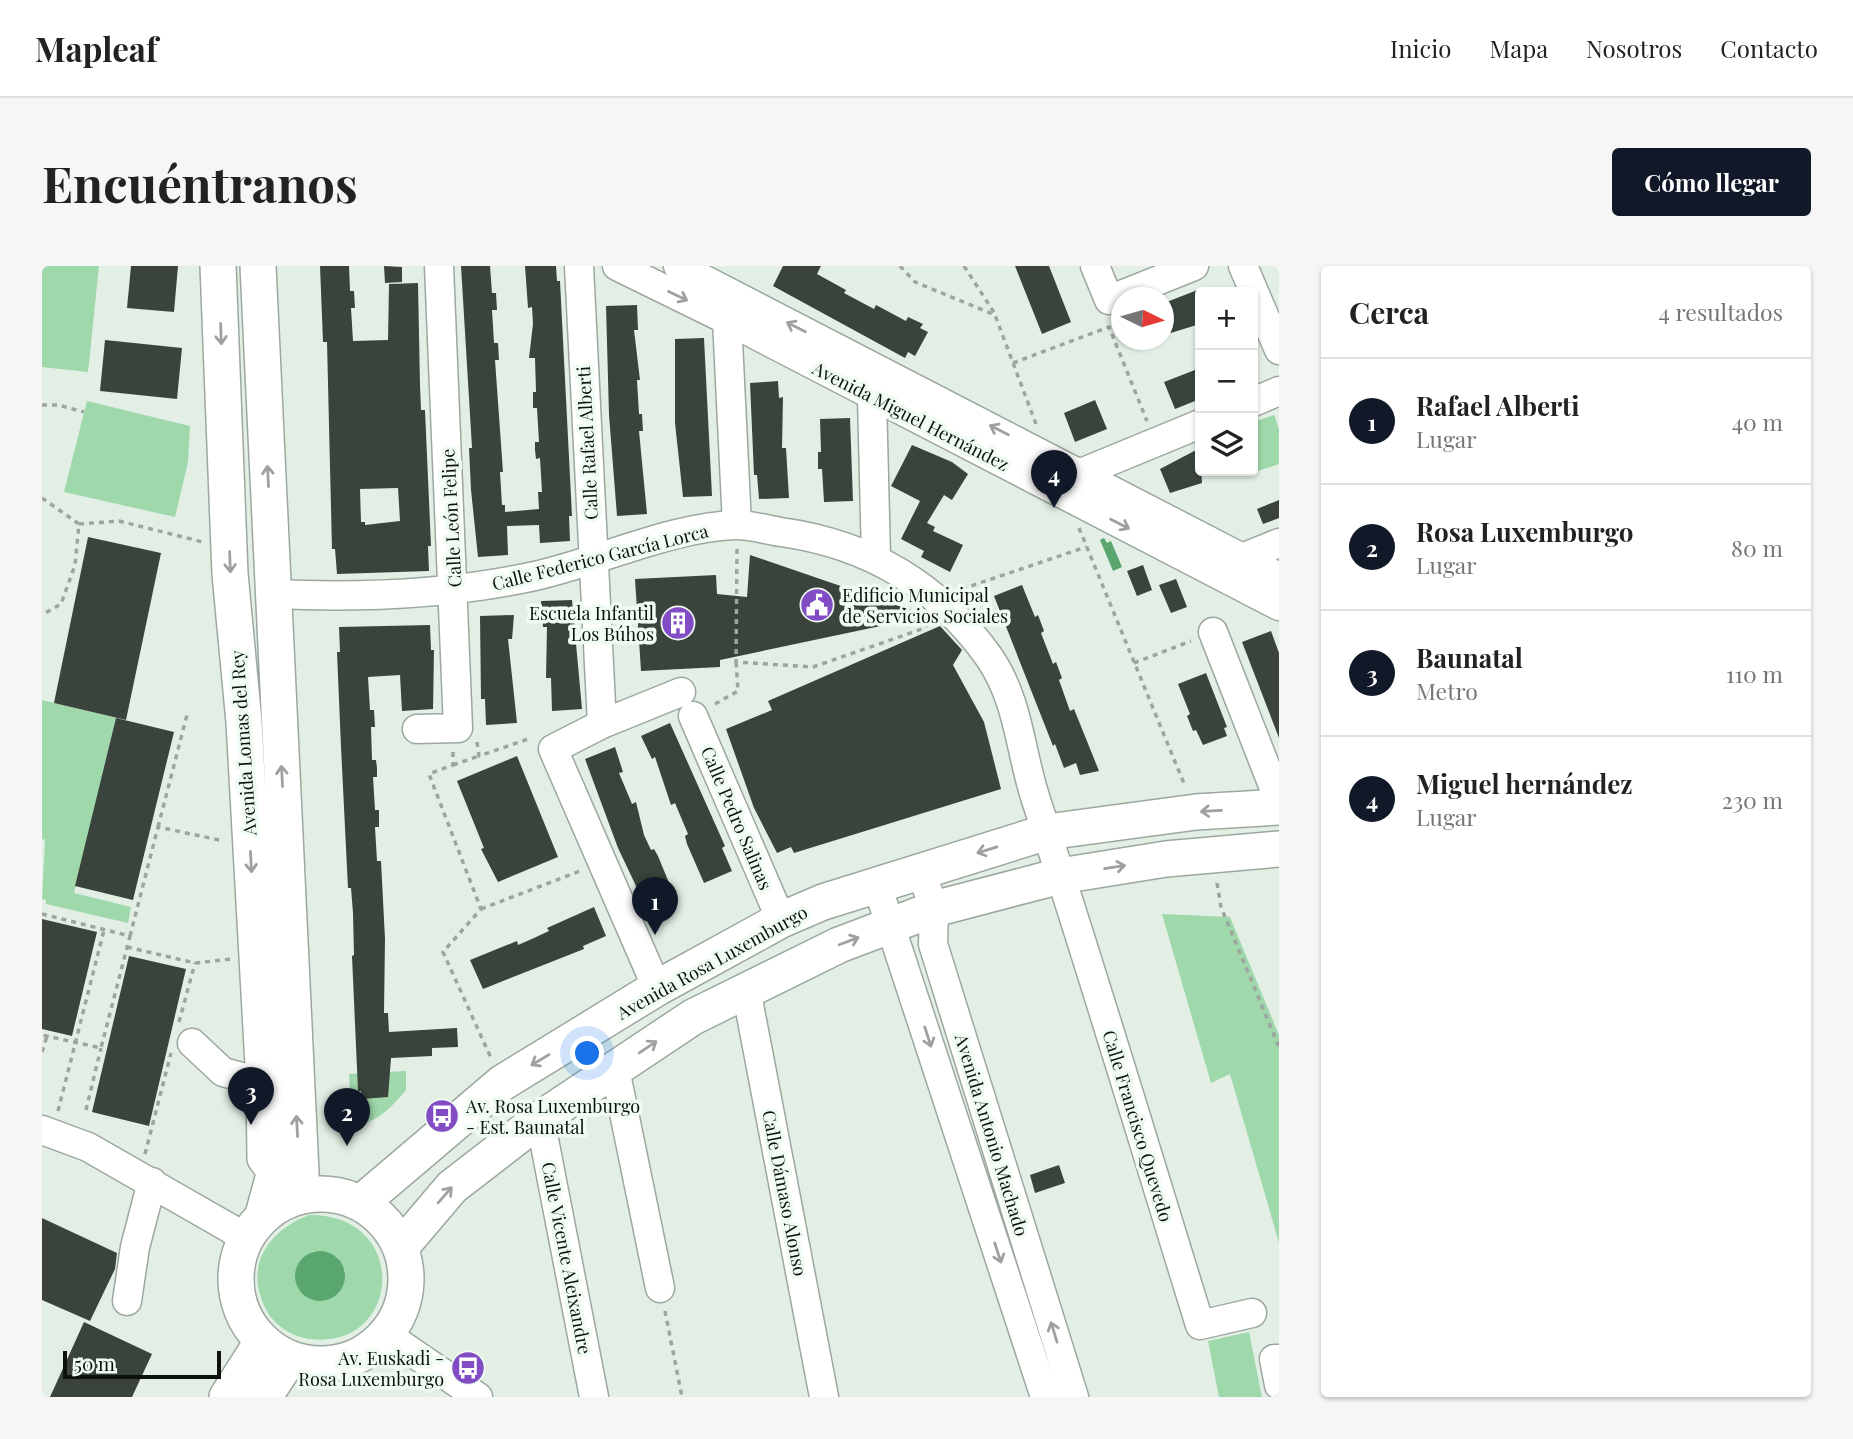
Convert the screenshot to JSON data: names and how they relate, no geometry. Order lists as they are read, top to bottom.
{
  "streets": {
    "main road": ["Avenida Lomas del Rey", "Avenida Rosa Luxemburgo"],
    "street": [
      "Avenida Miguel Hernández",
      "Calle Rafael Alberti",
      "Calle León Felipe",
      "Calle Federico García Lorca",
      "Calle Pedro Salinas",
      "Calle Francisco Quevedo",
      "Avenida Antonio Machado",
      "Calle Dámaso Alonso",
      "Calle Vicente Aleixandre"
    ]
  },
  "crossings": [
    ["Calle Rafael Alberti", "Calle Federico García Lorca"],
    ["Calle Rafael Alberti", "Calle Pedro Salinas"],
    ["Calle León Felipe", "Calle Federico García Lorca"],
    ["Calle Federico García Lorca", "Avenida Lomas del Rey"],
    ["Calle Federico García Lorca", "Avenida Rosa Luxemburgo"],
    ["Calle Federico García Lorca", "Calle Francisco Quevedo"],
    ["Avenida Lomas del Rey", "Avenida Rosa Luxemburgo"],
    ["Calle Pedro Salinas", "Avenida Rosa Luxemburgo"],
    ["Avenida Rosa Luxemburgo", "Avenida Antonio Machado"]
  ],
  "places": {
    "public building": ["Edificio Municipal de Servicios Sociales"],
    "building": ["Escuela Infantil Los Búhos"],
    "bus stop": ["Av. Rosa Luxemburgo - Est. Baunatal", "Av. Euskadi - Rosa Luxemburgo"]
  },
  "scale_bar": "50 m",
  "north": "right",
  "page": {
    "header": "Mapleaf",
    "nav": [
      "Inicio",
      "Mapa",
      "Nosotros",
      "Contacto"
    ],
    "buttons": "Cómo llegar",
    "title": "Encuéntranos",
    "heading": ["Cerca", "4 resultados"],
    "map_buttons": ["+", "−"],
    "list": [
      {
        "mark": "1",
        "name": "Rafael Alberti",
        "note": "Lugar",
        "value": "40 m"
      },
      {
        "mark": "2",
        "name": "Rosa Luxemburgo",
        "note": "Lugar",
        "value": "80 m"
      },
      {
        "mark": "3",
        "name": "Baunatal",
        "note": "Metro",
        "value": "110 m"
      },
      {
        "mark": "4",
        "name": "Miguel hernández",
        "note": "Lugar",
        "value": "230 m"
      }
    ],
    "pins": [
      "4",
      "1",
      "3",
      "2"
    ],
    "scale": "50 m"
  }
}
